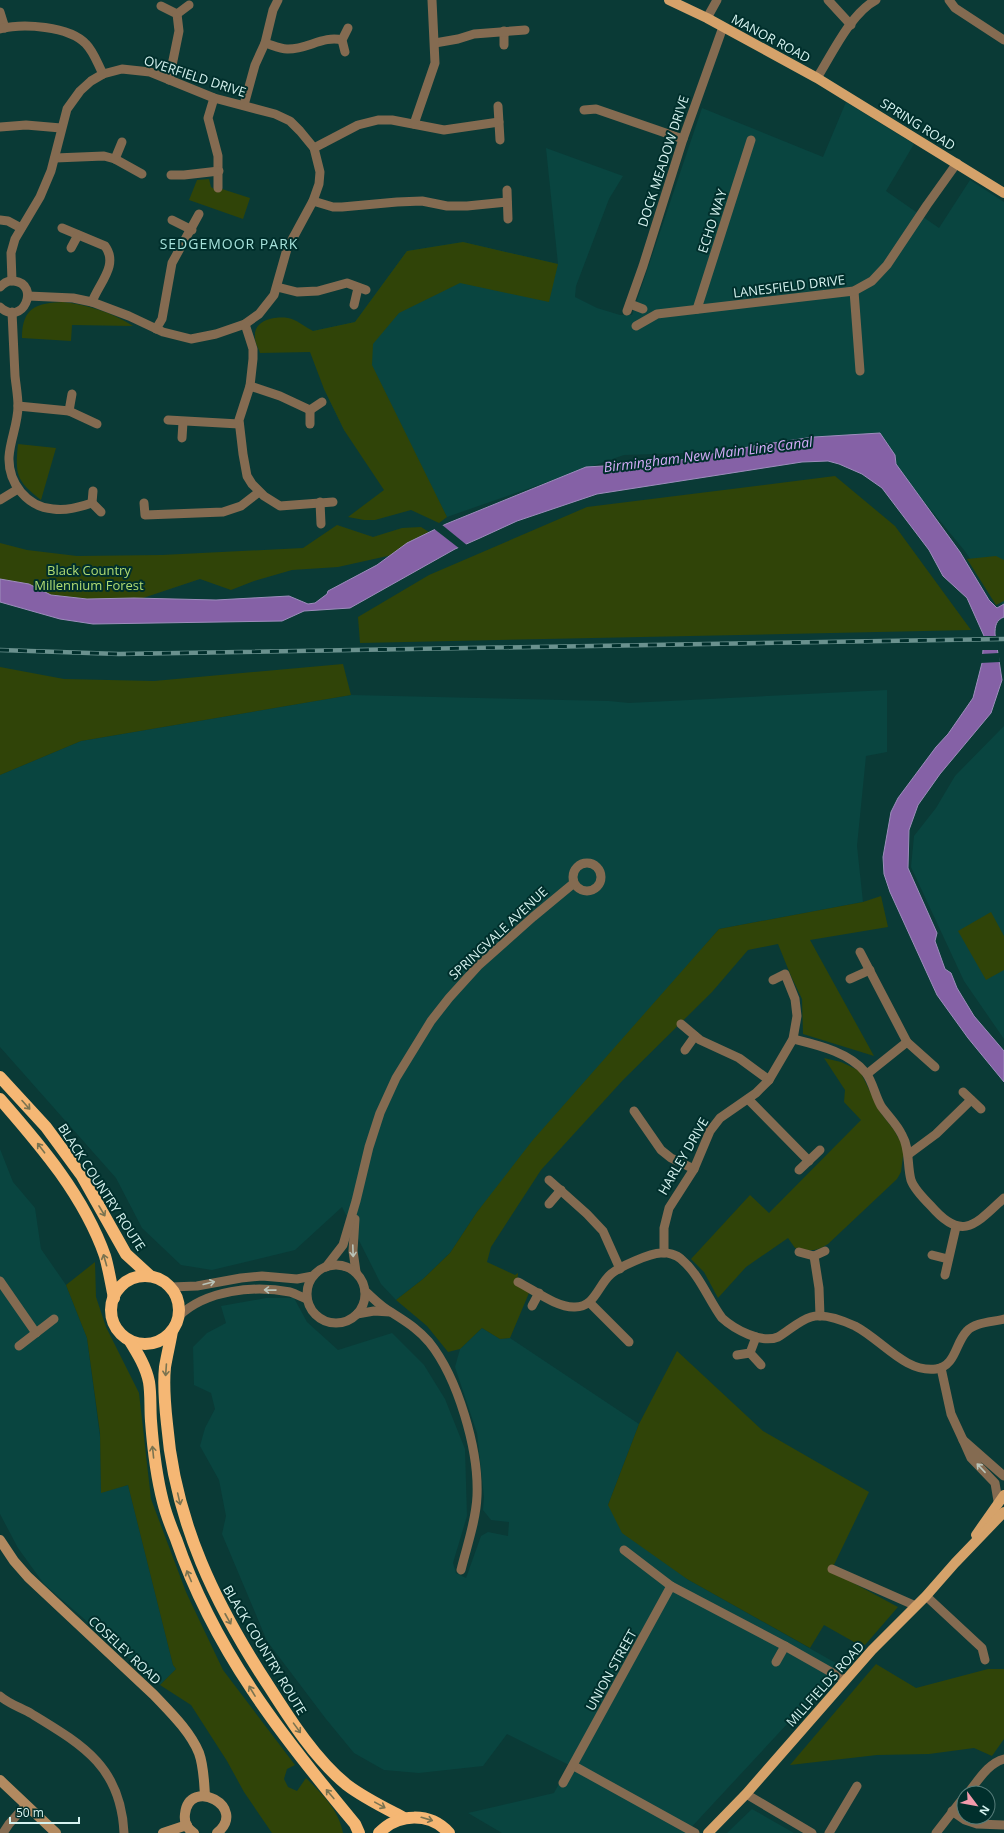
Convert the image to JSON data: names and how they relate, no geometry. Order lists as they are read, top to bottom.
{
  "streets": {
    "highway": ["BLACK COUNTRY ROUTE"],
    "main road": ["MANOR ROAD", "SPRING ROAD", "MILLFIELDS ROAD"],
    "street": [
      "OVERFIELD DRIVE",
      "DOCK MEADOW DRIVE",
      "ECHO WAY",
      "LANESFIELD DRIVE",
      "SPRINGVALE AVENUE",
      "HARLEY DRIVE",
      "COSELEY ROAD",
      "UNION STREET"
    ]
  },
  "crossings": [
    ["MANOR ROAD", "SPRING ROAD"],
    ["MANOR ROAD", "DOCK MEADOW DRIVE"],
    ["SPRING ROAD", "LANESFIELD DRIVE"],
    ["ECHO WAY", "LANESFIELD DRIVE"]
  ],
  "districts": ["SEDGEMOOR PARK"],
  "water": ["Birmingham New Main Line Canal"],
  "parks": ["Black Country Millennium Forest"],
  "scale_bar": "50 m",
  "north": "bottom right"
}
